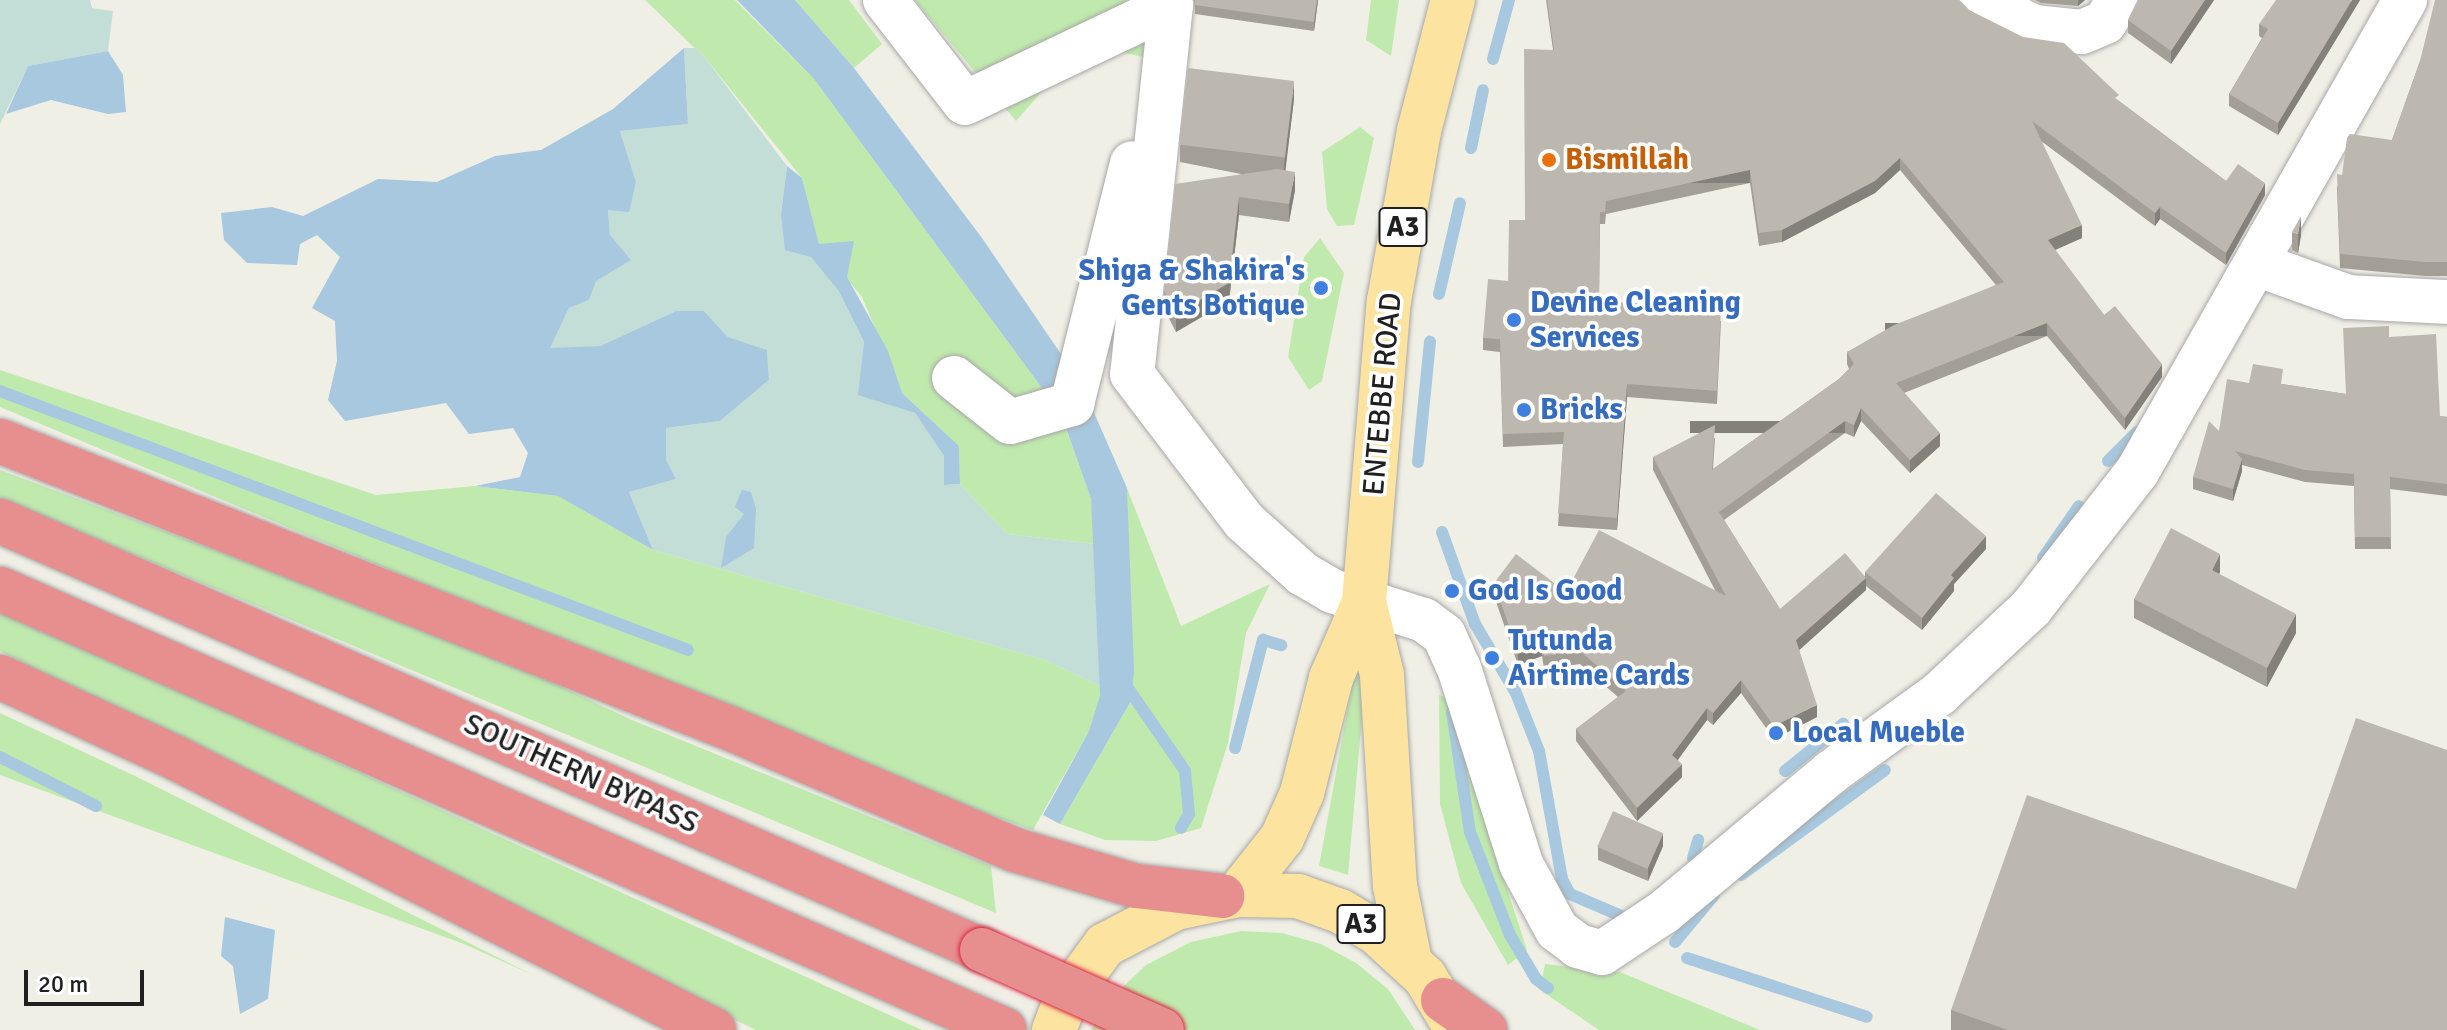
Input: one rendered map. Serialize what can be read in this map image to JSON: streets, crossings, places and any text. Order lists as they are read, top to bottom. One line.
{"streets":{"highway":["SOUTHERN BYPASS"],"main road":["A3","ENTEBBE ROAD"]},"crossings":[["A3","ENTEBBE ROAD"]],"places":["Bismillah","Shiga & Shakira's Gents Botique","Devine Cleaning Services","Bricks","God Is Good","Tutunda Airtime Cards","Local Mueble"],"scale_bar":"20 m"}
